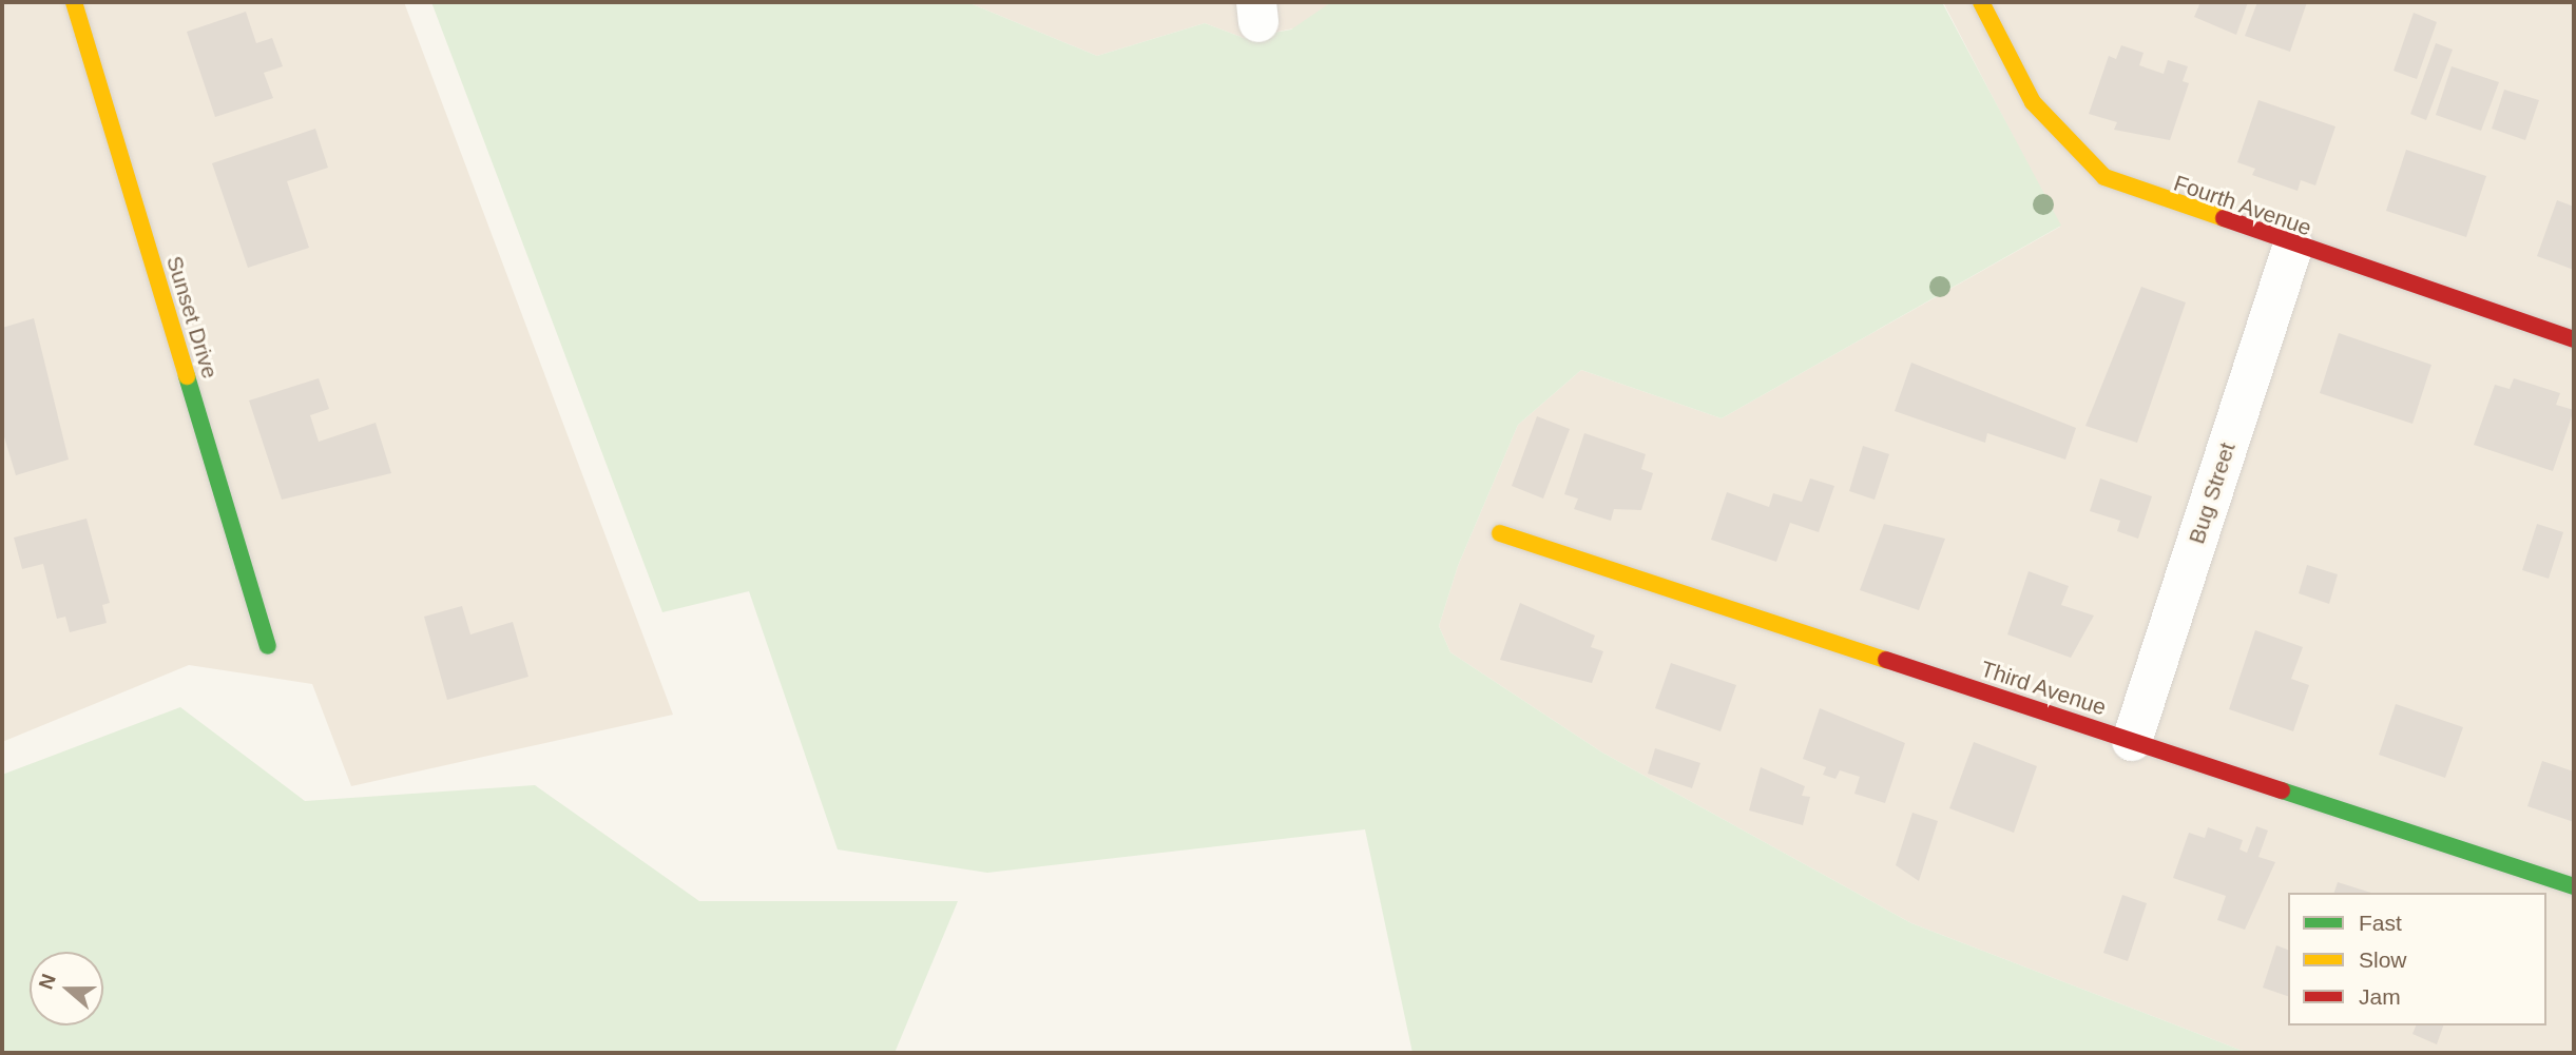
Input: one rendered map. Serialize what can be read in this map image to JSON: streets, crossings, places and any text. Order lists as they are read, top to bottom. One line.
{"streets":{"street":["Fourth Avenue","Sunset Drive","Bug Street","Third Avenue"]},"crossings":[["Fourth Avenue","Bug Street"],["Bug Street","Third Avenue"]],"legend":["Fast","Slow","Jam"],"north":"left"}
